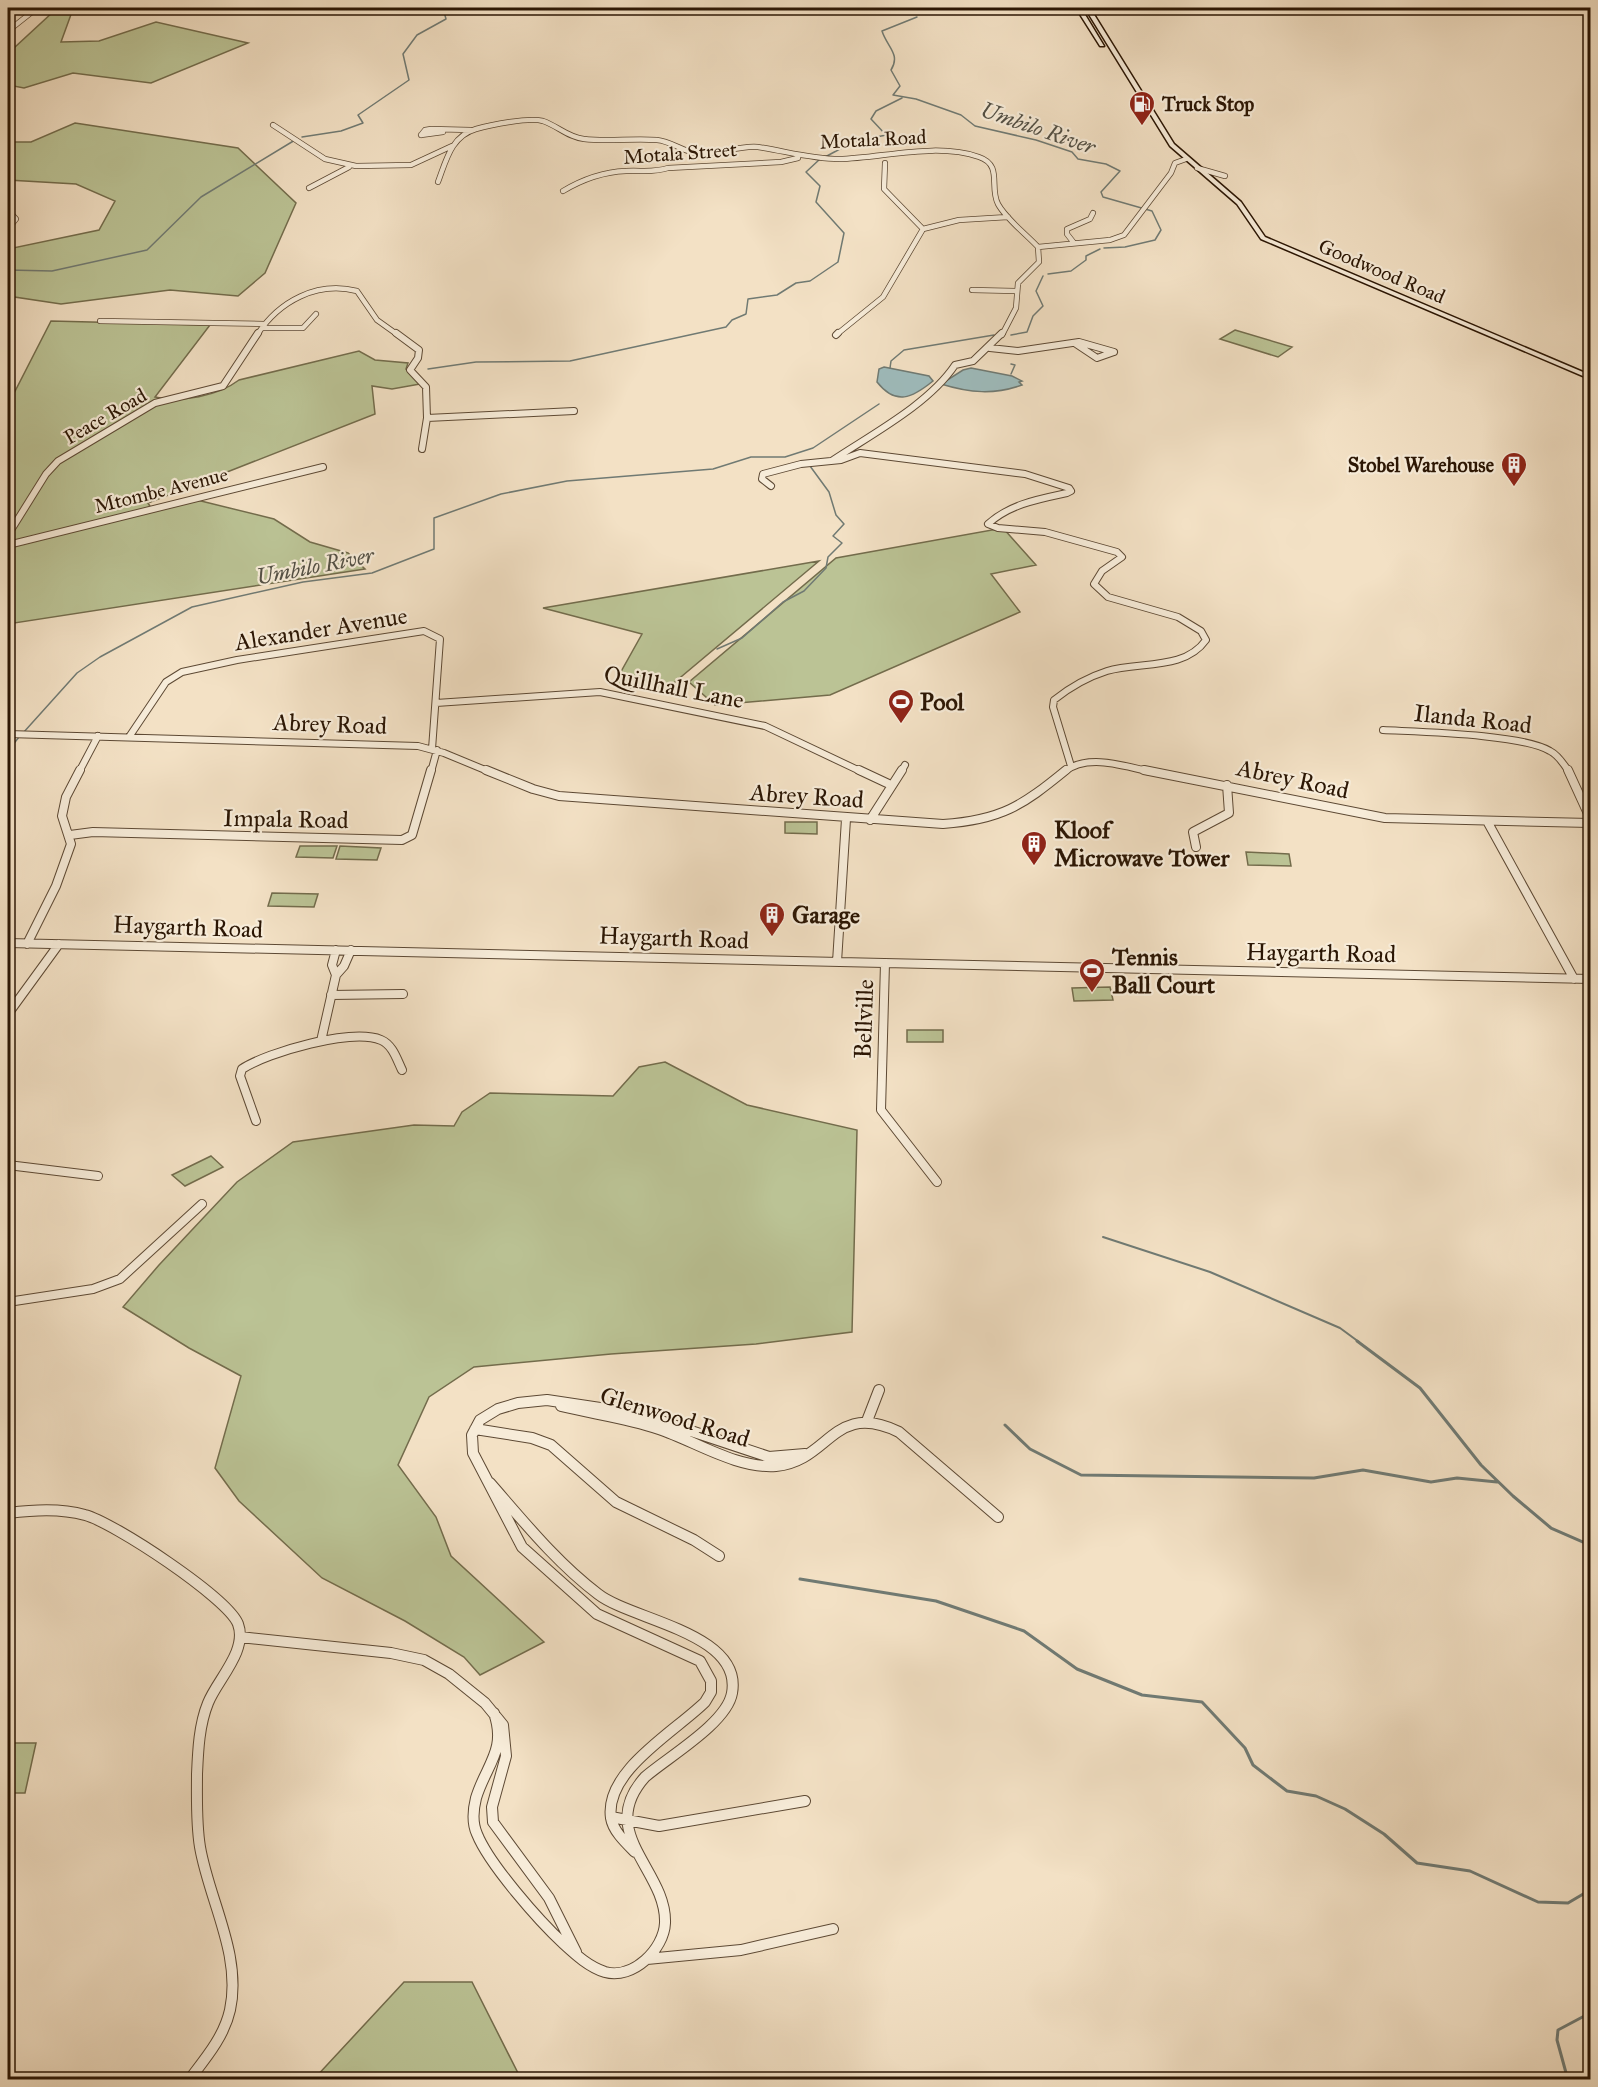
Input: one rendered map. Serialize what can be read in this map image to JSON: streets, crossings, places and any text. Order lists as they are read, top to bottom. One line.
{"streets":{"street":["Motala Road","Motala Street","Goodwood Road","Peace Road","Mtombe Avenue","Alexander Avenue","Quillhall Lane","Ilanda Road","Abrey Road","Impala Road","Haygarth Road","Bellville","Glenwood Road"]},"crossings":[["Motala Road","Motala Street"],["Alexander Avenue","Quillhall Lane"],["Alexander Avenue","Abrey Road"],["Alexander Avenue","Impala Road"],["Abrey Road","Impala Road"],["Haygarth Road","Bellville"]],"water":["Umbilo River"],"places":{"fuel station":["Truck Stop"],"building":["Stobel Warehouse","Kloof Microwave Tower","Garage"],"sports":["Pool","Tennis Ball Court"]}}
